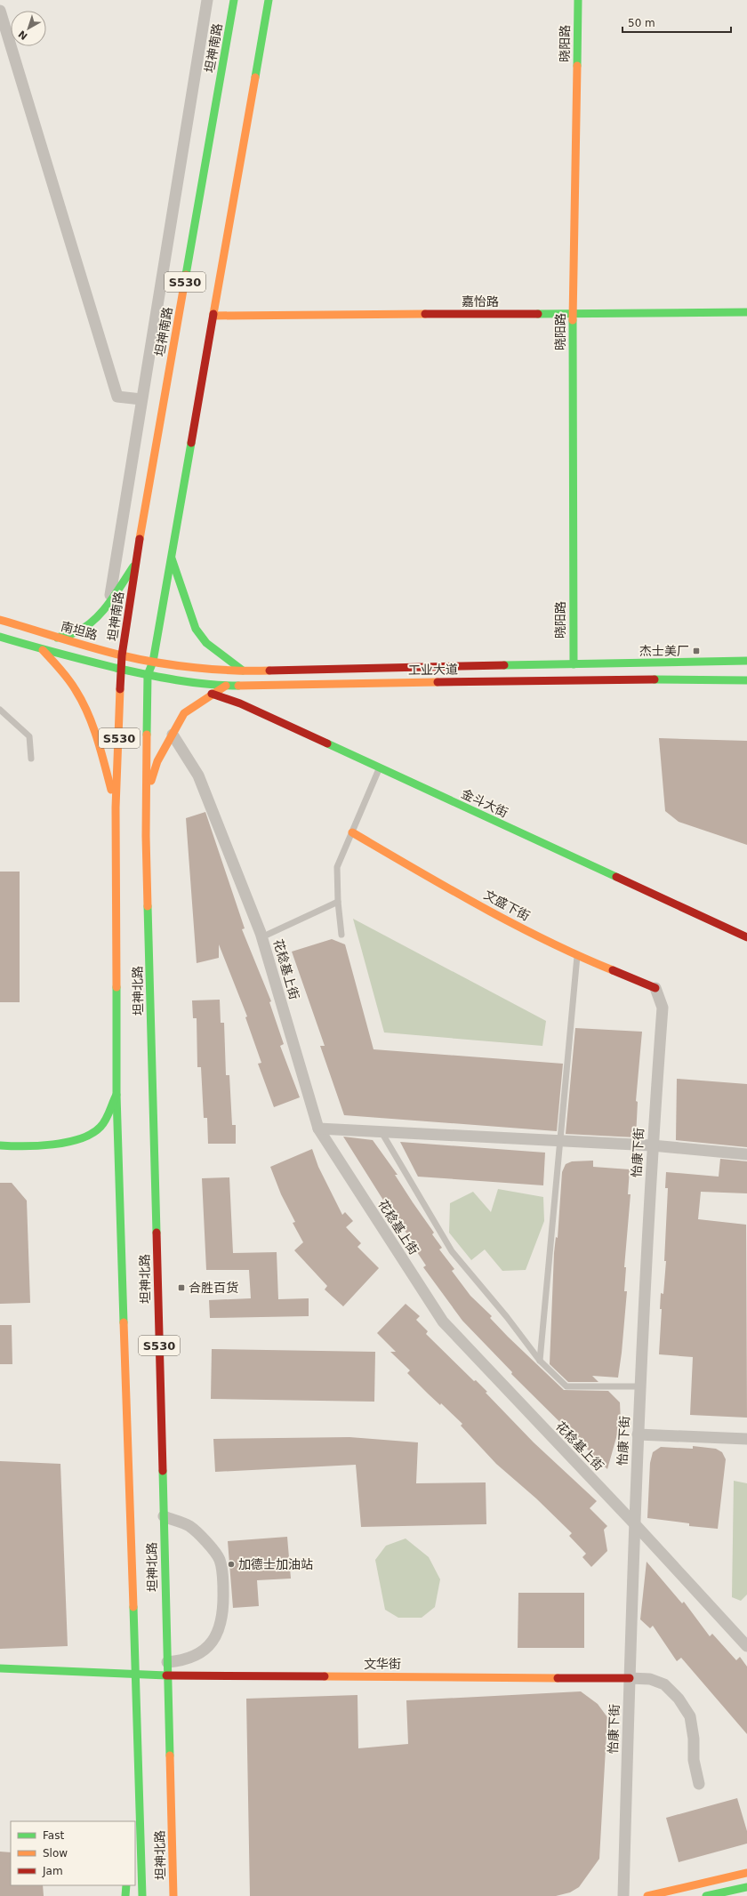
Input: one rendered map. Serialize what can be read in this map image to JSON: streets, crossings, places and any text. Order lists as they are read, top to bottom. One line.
{"streets":{"main road":["晓阳路","坦神南路","S530","嘉怡路","南坦路","工业大道","金斗大街","文盛下街","坦神北路","文华街"],"street":["花稔基上街","怡康下街"]},"crossings":[["晓阳路","嘉怡路"],["晓阳路","工业大道"],["坦神南路","南坦路"],["坦神南路","工业大道"],["坦神南路","坦神北路"],["S530","嘉怡路"],["S530","南坦路"],["S530","工业大道"],["S530","坦神北路"],["南坦路","工业大道"],["南坦路","坦神北路"],["工业大道","坦神北路"],["文盛下街","怡康下街"],["花稔基上街","怡康下街"],["坦神北路","文华街"],["怡康下街","文华街"]],"places":{"transit":["杰士美厂","合胜百货"],"other":["加德士加油站"]},"legend":["Fast","Slow","Jam"],"scale_bar":"50 m","north":"bottom left"}
